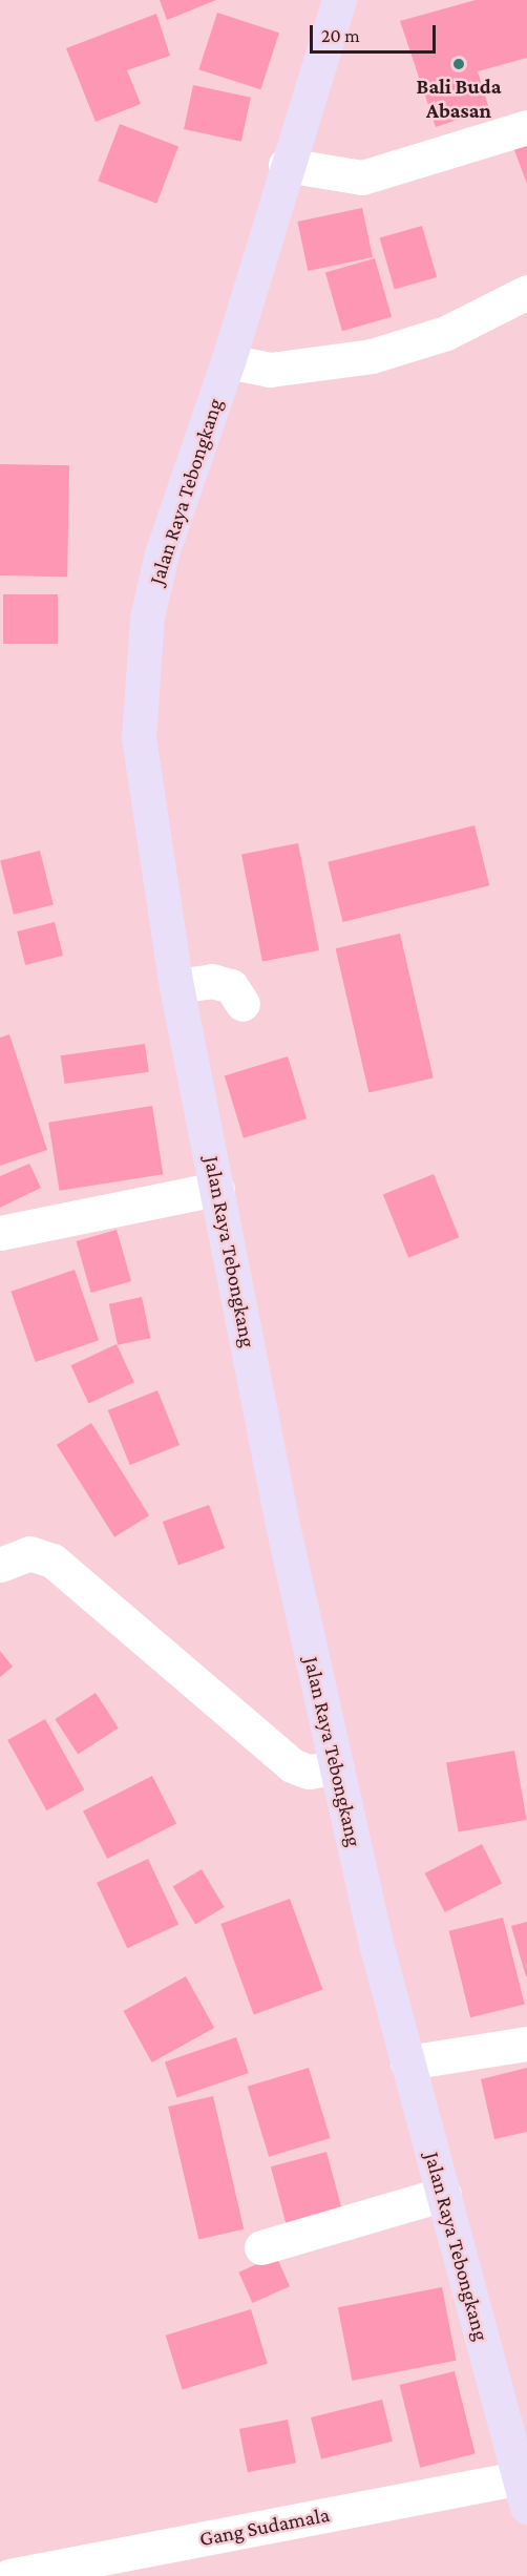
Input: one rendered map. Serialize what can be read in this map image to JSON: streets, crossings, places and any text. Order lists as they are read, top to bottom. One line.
{"streets":{"main road":["Jalan Raya Tebongkang"],"street":["Gang Sudamala"]},"crossings":[["Jalan Raya Tebongkang","Gang Sudamala"]],"places":["Bali Buda Abasan"],"scale_bar":"20 m"}
